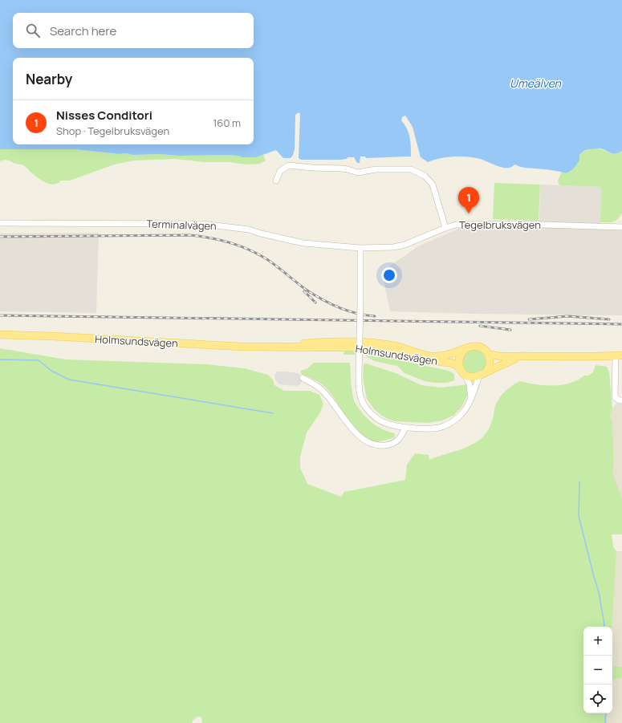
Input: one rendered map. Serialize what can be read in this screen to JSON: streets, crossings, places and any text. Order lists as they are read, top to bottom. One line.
{"streets":{"main road":["Holmsundsvägen"],"street":["Terminalvägen","Tegelbruksvägen"]},"crossings":[["Terminalvägen","Tegelbruksvägen"]],"water":["Umeälven"],"page":{"search":"Search here","heading":"Nearby","list":[{"mark":"1","name":"Nisses Conditori","note":"Shop · Tegelbruksvägen","value":"160 m"}],"pins":"1","map_buttons":["+","−"]}}
